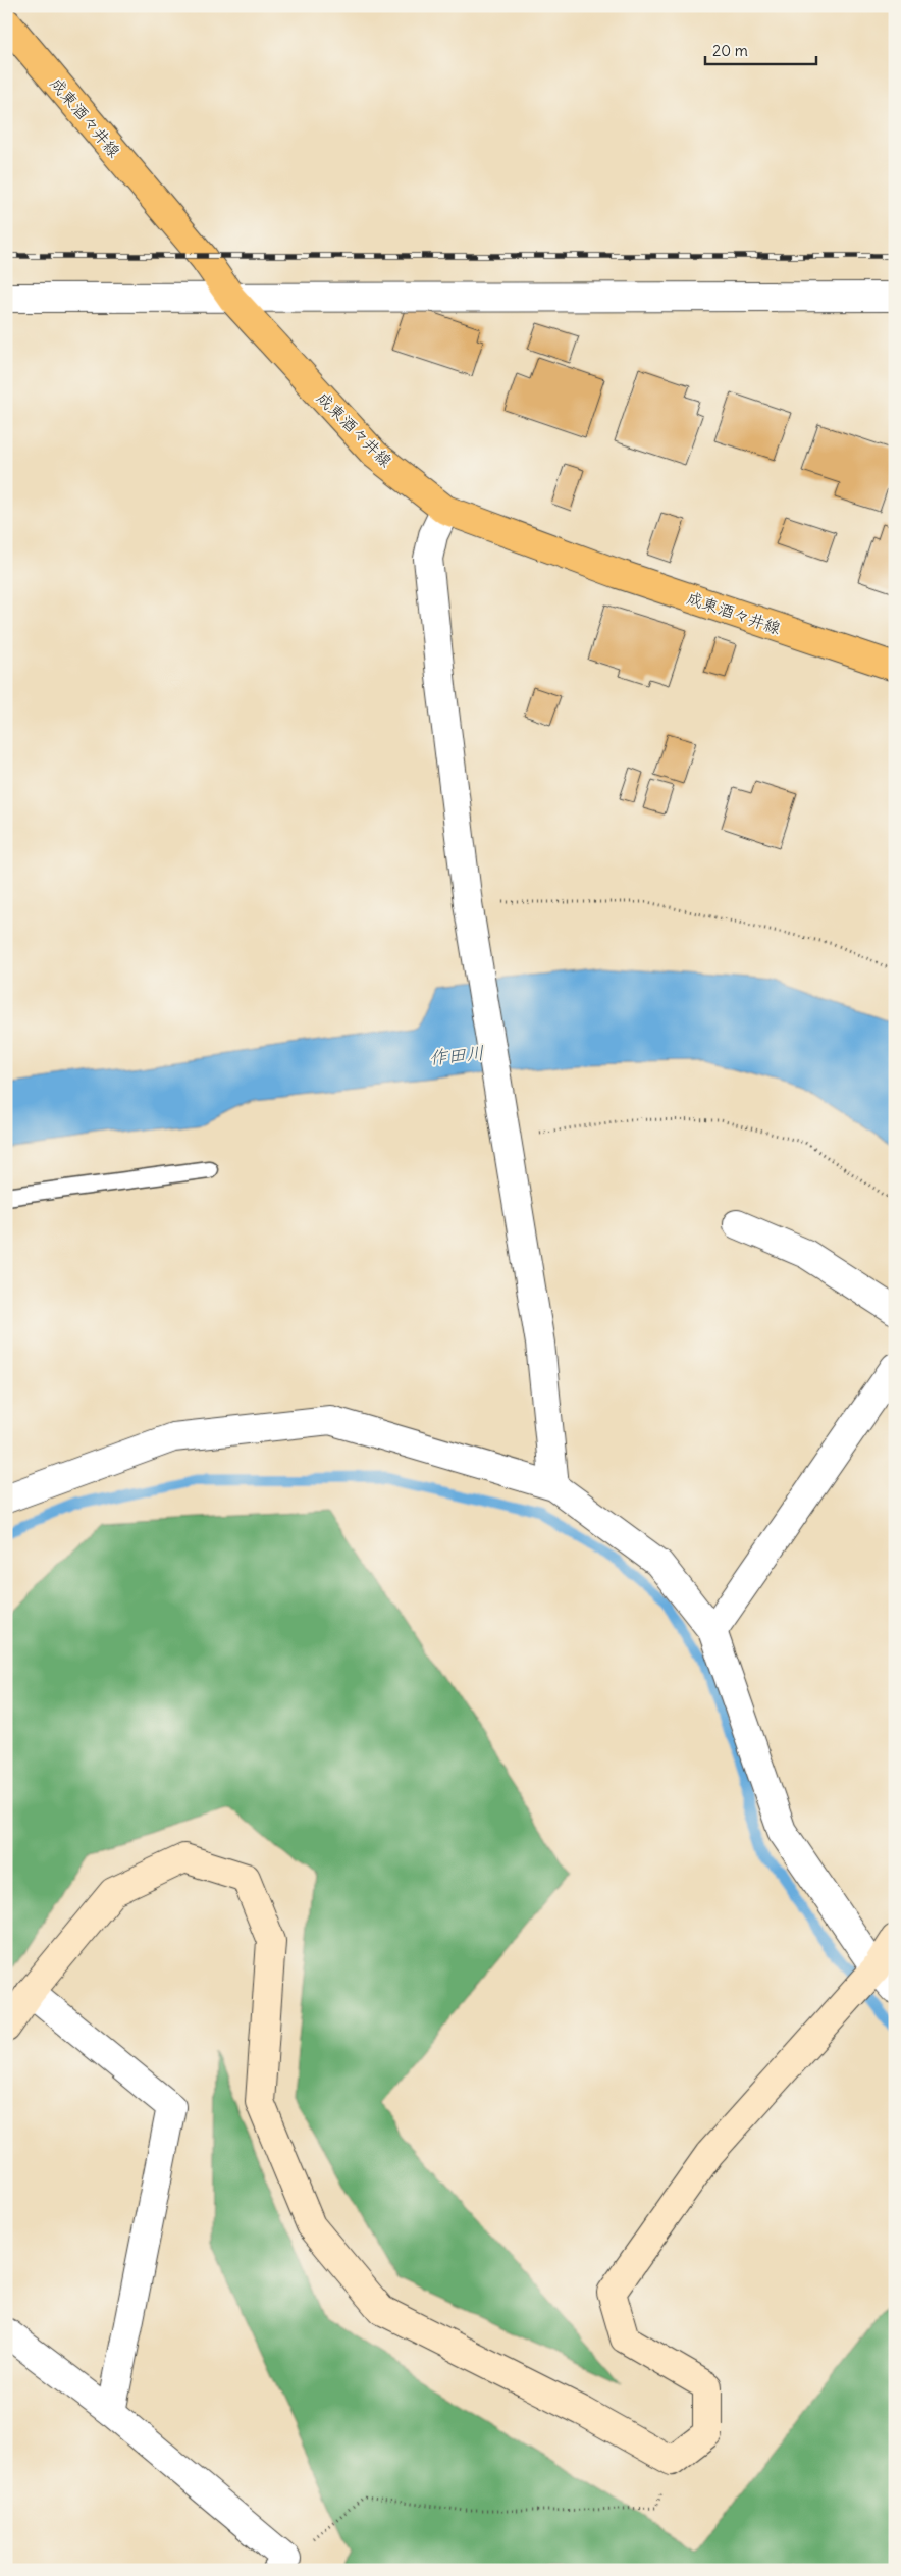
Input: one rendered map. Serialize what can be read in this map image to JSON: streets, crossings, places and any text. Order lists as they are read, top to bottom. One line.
{"streets":{"main road":["成東酒々井線"]},"water":["作田川"],"scale_bar":"20 m"}
